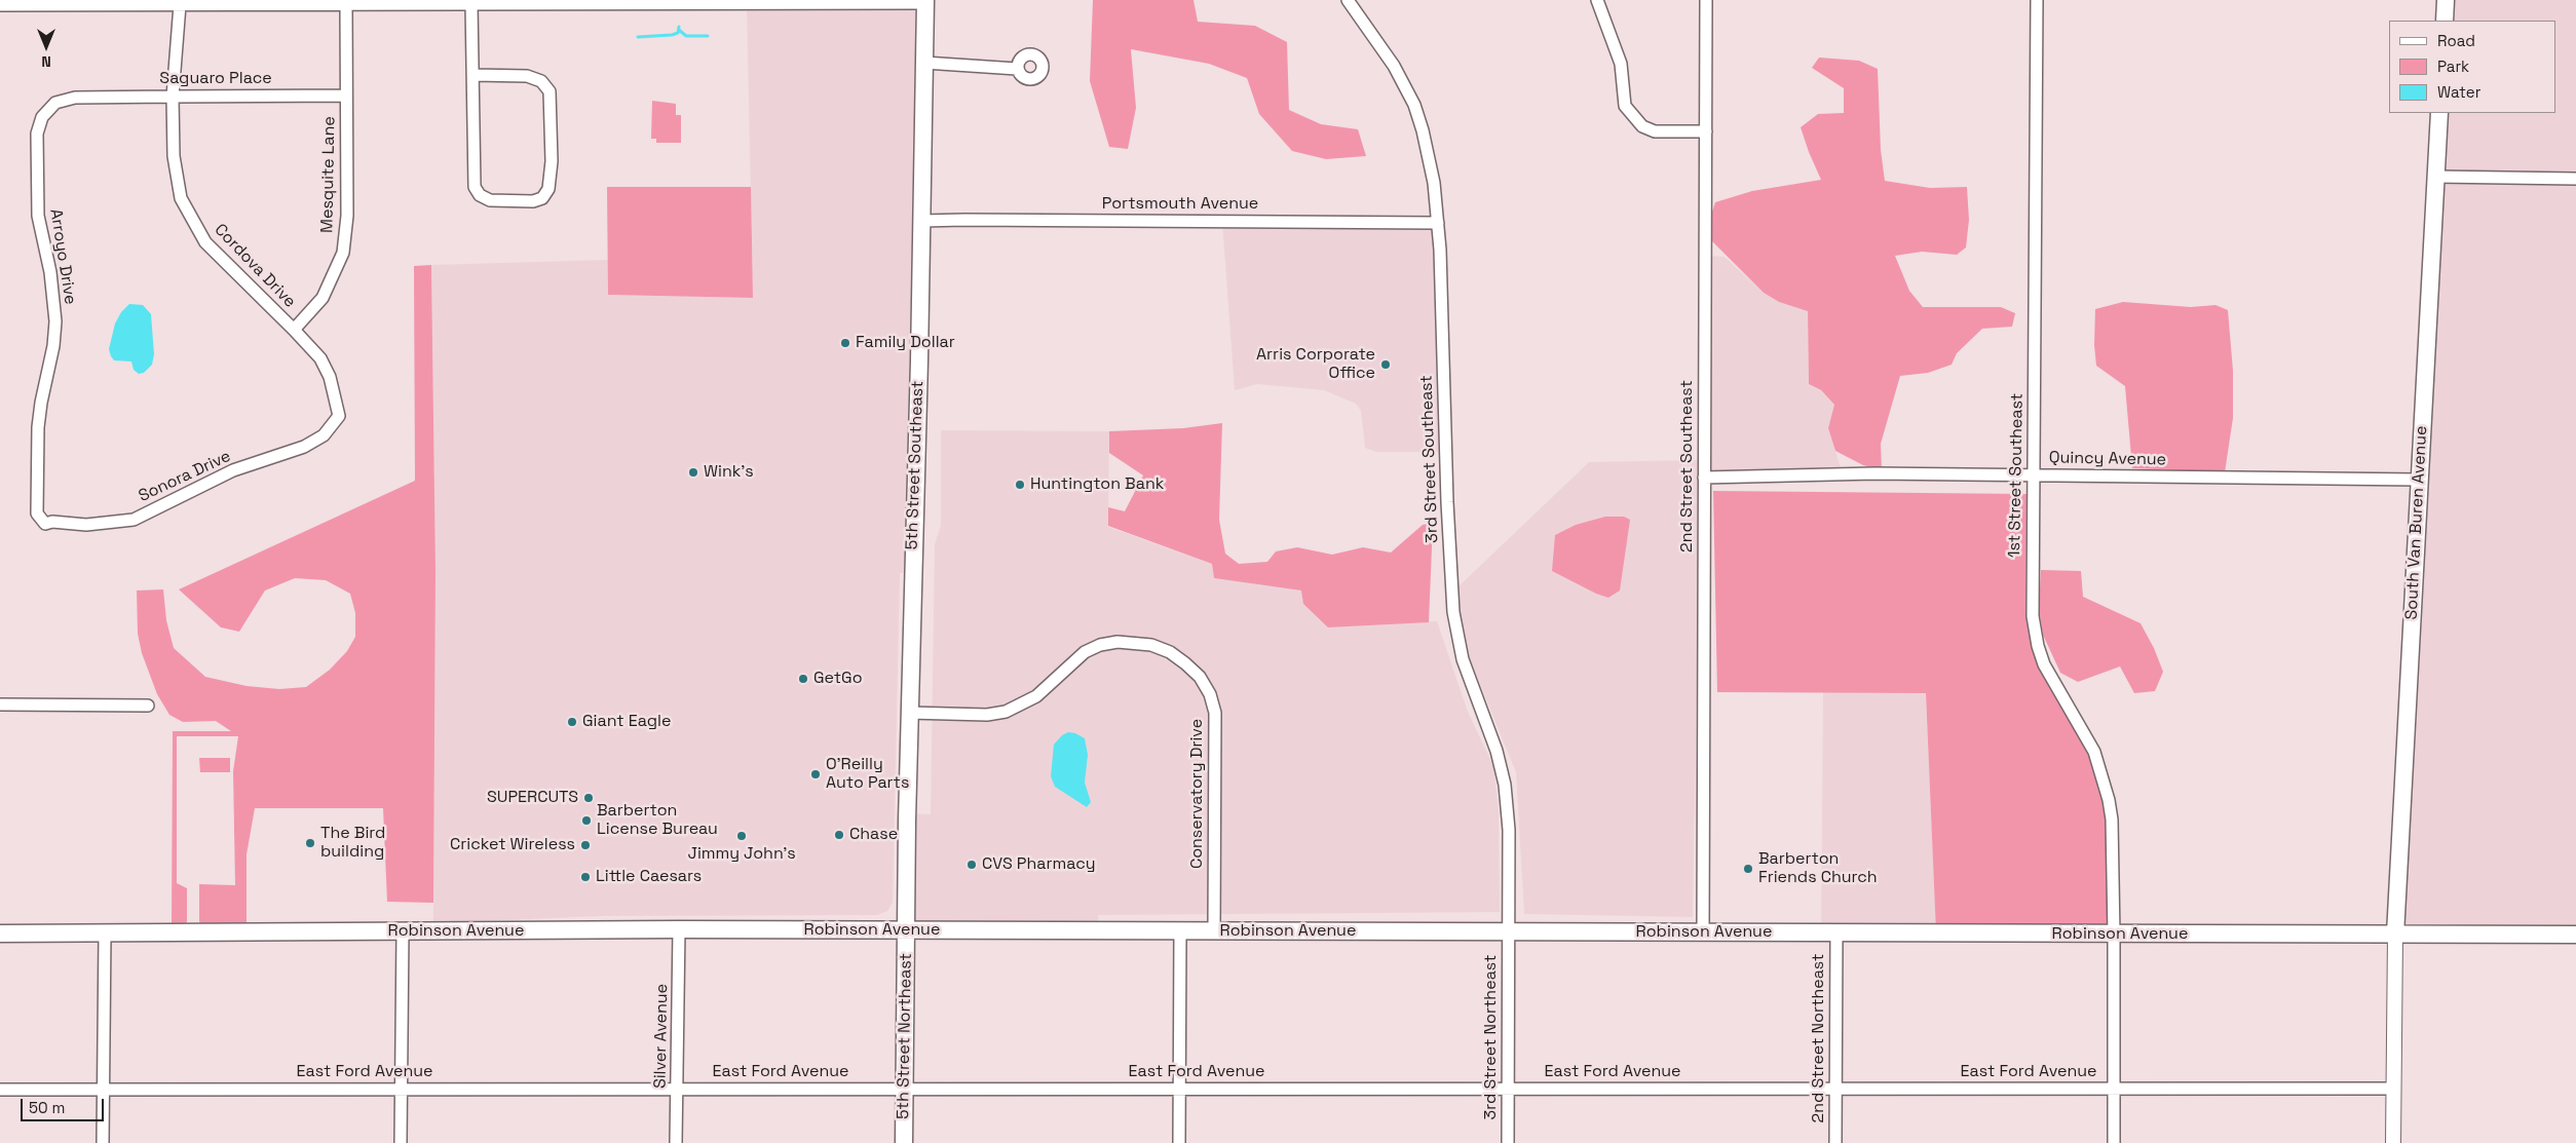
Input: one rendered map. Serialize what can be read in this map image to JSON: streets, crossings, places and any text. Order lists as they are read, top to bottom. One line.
{"streets":{"main road":["5th Street Southeast","South Van Buren Avenue","Robinson Avenue","5th Street Northeast"],"street":["Saguaro Place","Mesquite Lane","Portsmouth Avenue","Arroyo Drive","Cordova Drive","3rd Street Southeast","Quincy Avenue","2nd Street Southeast","1st Street Southeast","Sonora Drive","Conservatory Drive","Silver Avenue","3rd Street Northeast","2nd Street Northeast","East Ford Avenue"]},"crossings":[["Saguaro Place","Mesquite Lane"],["Saguaro Place","Arroyo Drive"],["Saguaro Place","Cordova Drive"],["Mesquite Lane","Cordova Drive"],["Portsmouth Avenue","3rd Street Southeast"],["Portsmouth Avenue","5th Street Southeast"],["Arroyo Drive","Sonora Drive"],["Cordova Drive","Sonora Drive"],["3rd Street Southeast","Robinson Avenue"],["3rd Street Southeast","3rd Street Northeast"],["Quincy Avenue","2nd Street Southeast"],["Quincy Avenue","1st Street Southeast"],["Quincy Avenue","South Van Buren Avenue"],["5th Street Southeast","Conservatory Drive"],["5th Street Southeast","Robinson Avenue"],["5th Street Southeast","5th Street Northeast"],["2nd Street Southeast","Robinson Avenue"],["1st Street Southeast","Robinson Avenue"],["1st Street Southeast","East Ford Avenue"],["South Van Buren Avenue","Robinson Avenue"],["Conservatory Drive","Robinson Avenue"],["Robinson Avenue","Silver Avenue"],["Robinson Avenue","5th Street Northeast"],["Robinson Avenue","3rd Street Northeast"],["Robinson Avenue","2nd Street Northeast"],["Silver Avenue","East Ford Avenue"],["5th Street Northeast","East Ford Avenue"],["3rd Street Northeast","East Ford Avenue"],["2nd Street Northeast","East Ford Avenue"]],"places":["Family Dollar","Arris Corporate Office","Wink's","Huntington Bank","GetGo","Giant Eagle","O'Reilly Auto Parts","SUPERCUTS","Barberton License Bureau","Chase","Jimmy John's","The Bird building","Cricket Wireless","CVS Pharmacy","Barberton Friends Church","Little Caesars"],"legend":["Road","Park","Water"],"scale_bar":"50 m","north":"bottom"}
